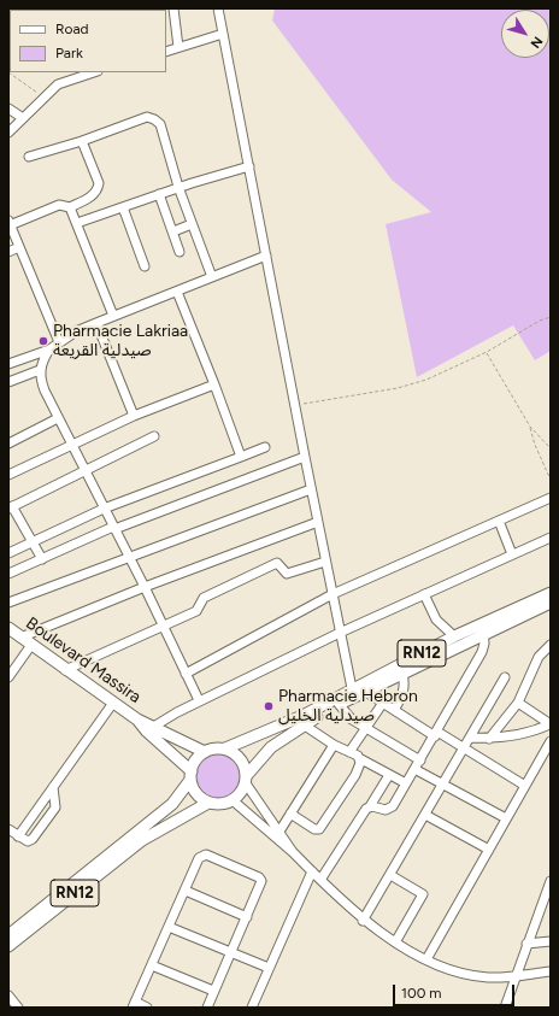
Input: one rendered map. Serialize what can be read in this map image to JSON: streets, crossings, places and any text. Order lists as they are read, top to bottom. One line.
{"streets":{"main road":["RN12","Boulevard Massira"]},"places":["Pharmacie Lakriaa صيدلية القريعة","Pharmacie Hebron صيدلية الخليل"],"legend":["Road","Park"],"scale_bar":"100 m","north":"bottom right"}
